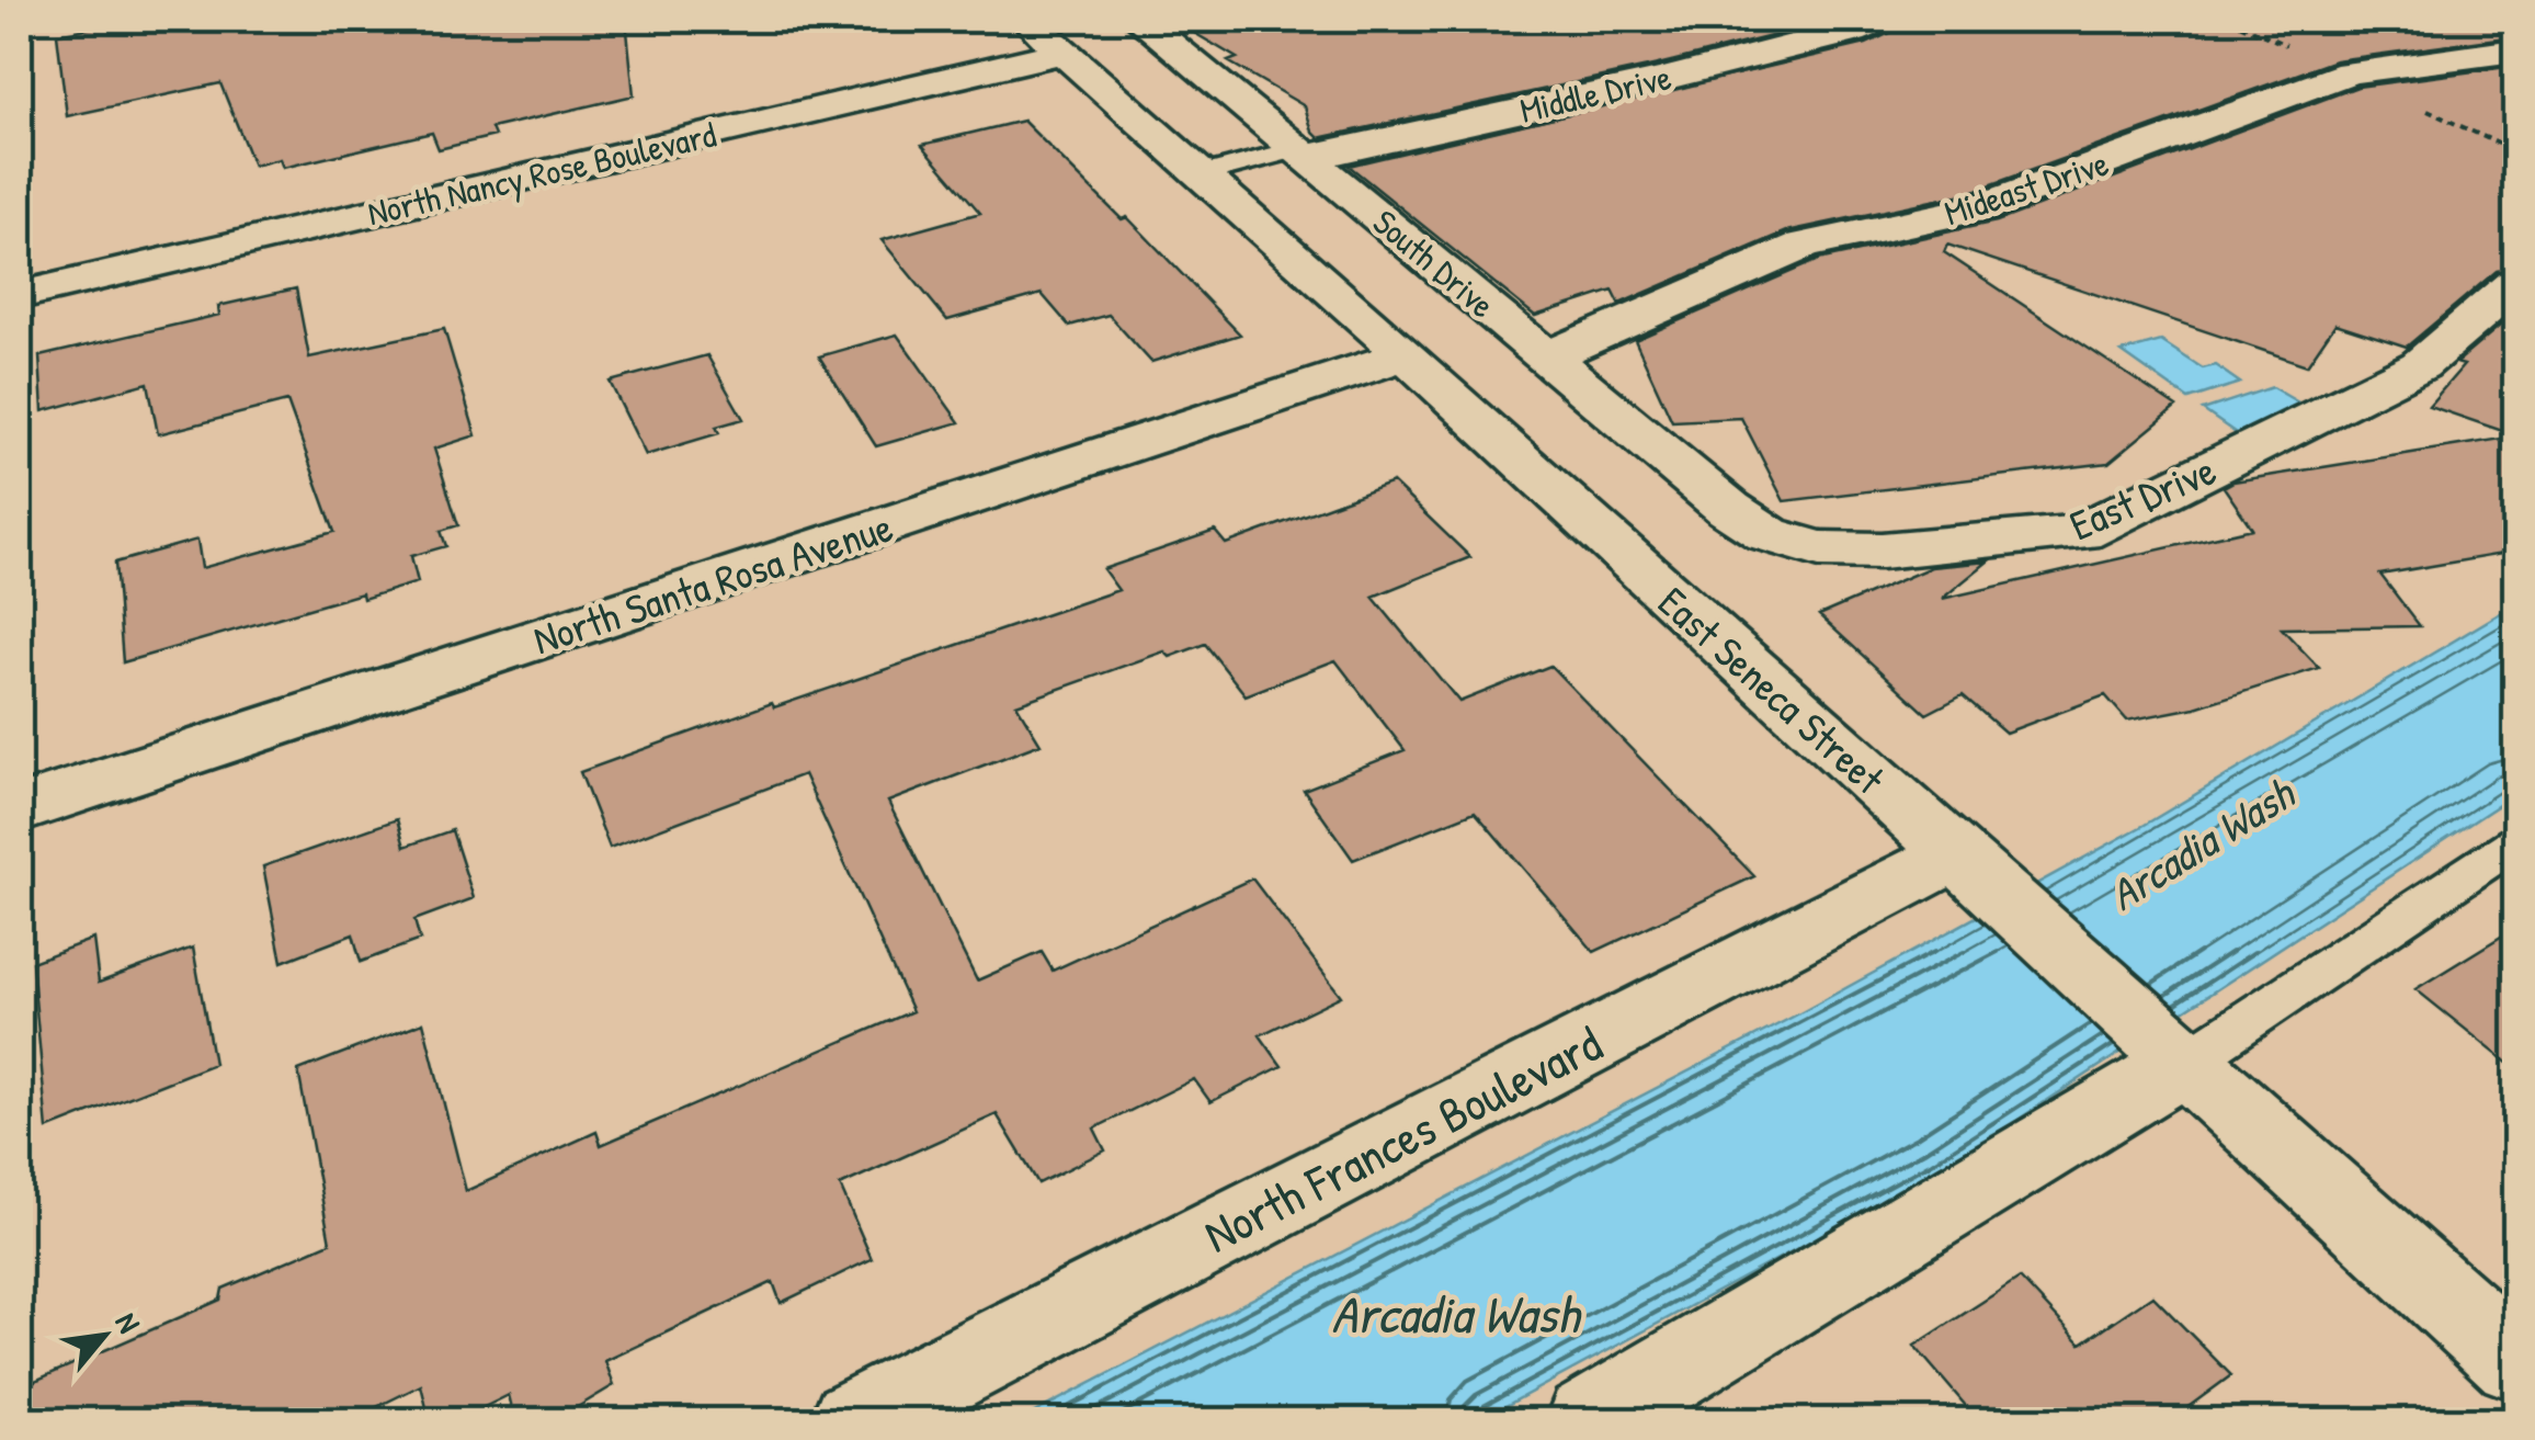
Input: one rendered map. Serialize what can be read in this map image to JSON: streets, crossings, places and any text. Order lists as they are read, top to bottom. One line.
{"streets":{"street":["Middle Drive","North Nancy Rose Boulevard","Mideast Drive","South Drive","East Drive","North Santa Rosa Avenue","East Seneca Street","North Frances Boulevard"]},"crossings":[["Middle Drive","South Drive"],["North Nancy Rose Boulevard","East Seneca Street"],["Mideast Drive","South Drive"],["South Drive","East Drive"],["North Santa Rosa Avenue","East Seneca Street"],["East Seneca Street","North Frances Boulevard"]],"water":["Arcadia Wash"],"north":"top right"}
